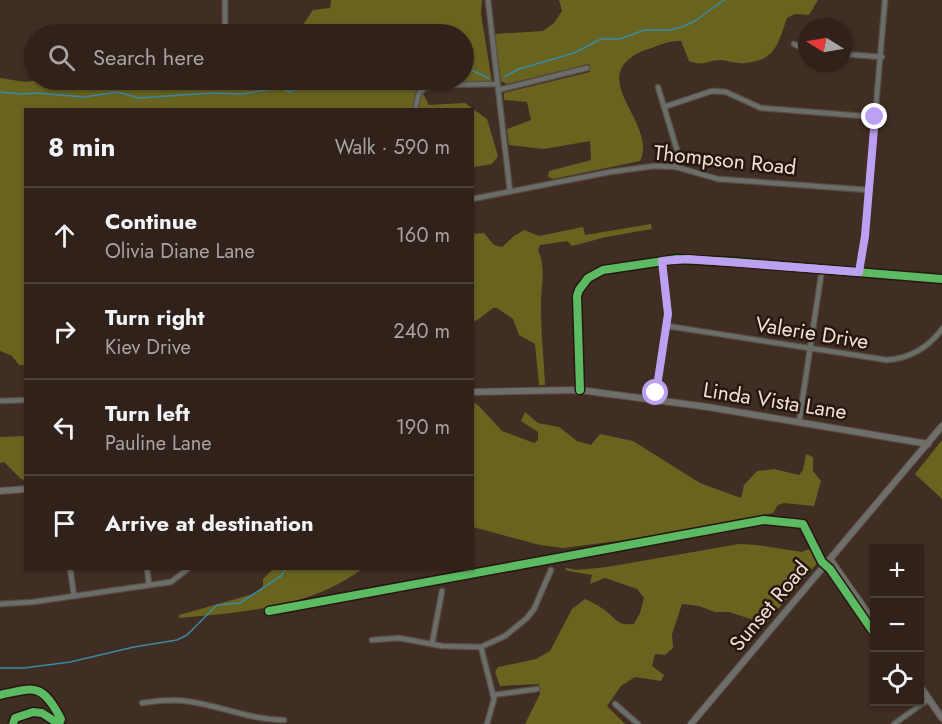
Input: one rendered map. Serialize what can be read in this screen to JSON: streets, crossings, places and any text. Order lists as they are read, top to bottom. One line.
{"streets":{"street":["Thompson Road","Valerie Drive","Linda Vista Lane","Sunset Road"]},"crossings":[["Linda Vista Lane","Sunset Road"]],"north":"left","page":{"search":"Search here","heading":["8 min","Walk · 590 m"],"list":[["Continue","Olivia Diane Lane","160 m"],["Turn right","Kiev Drive","240 m"],["Turn left","Pauline Lane","190 m"],"Arrive at destination"],"map_buttons":["+","−"]}}
